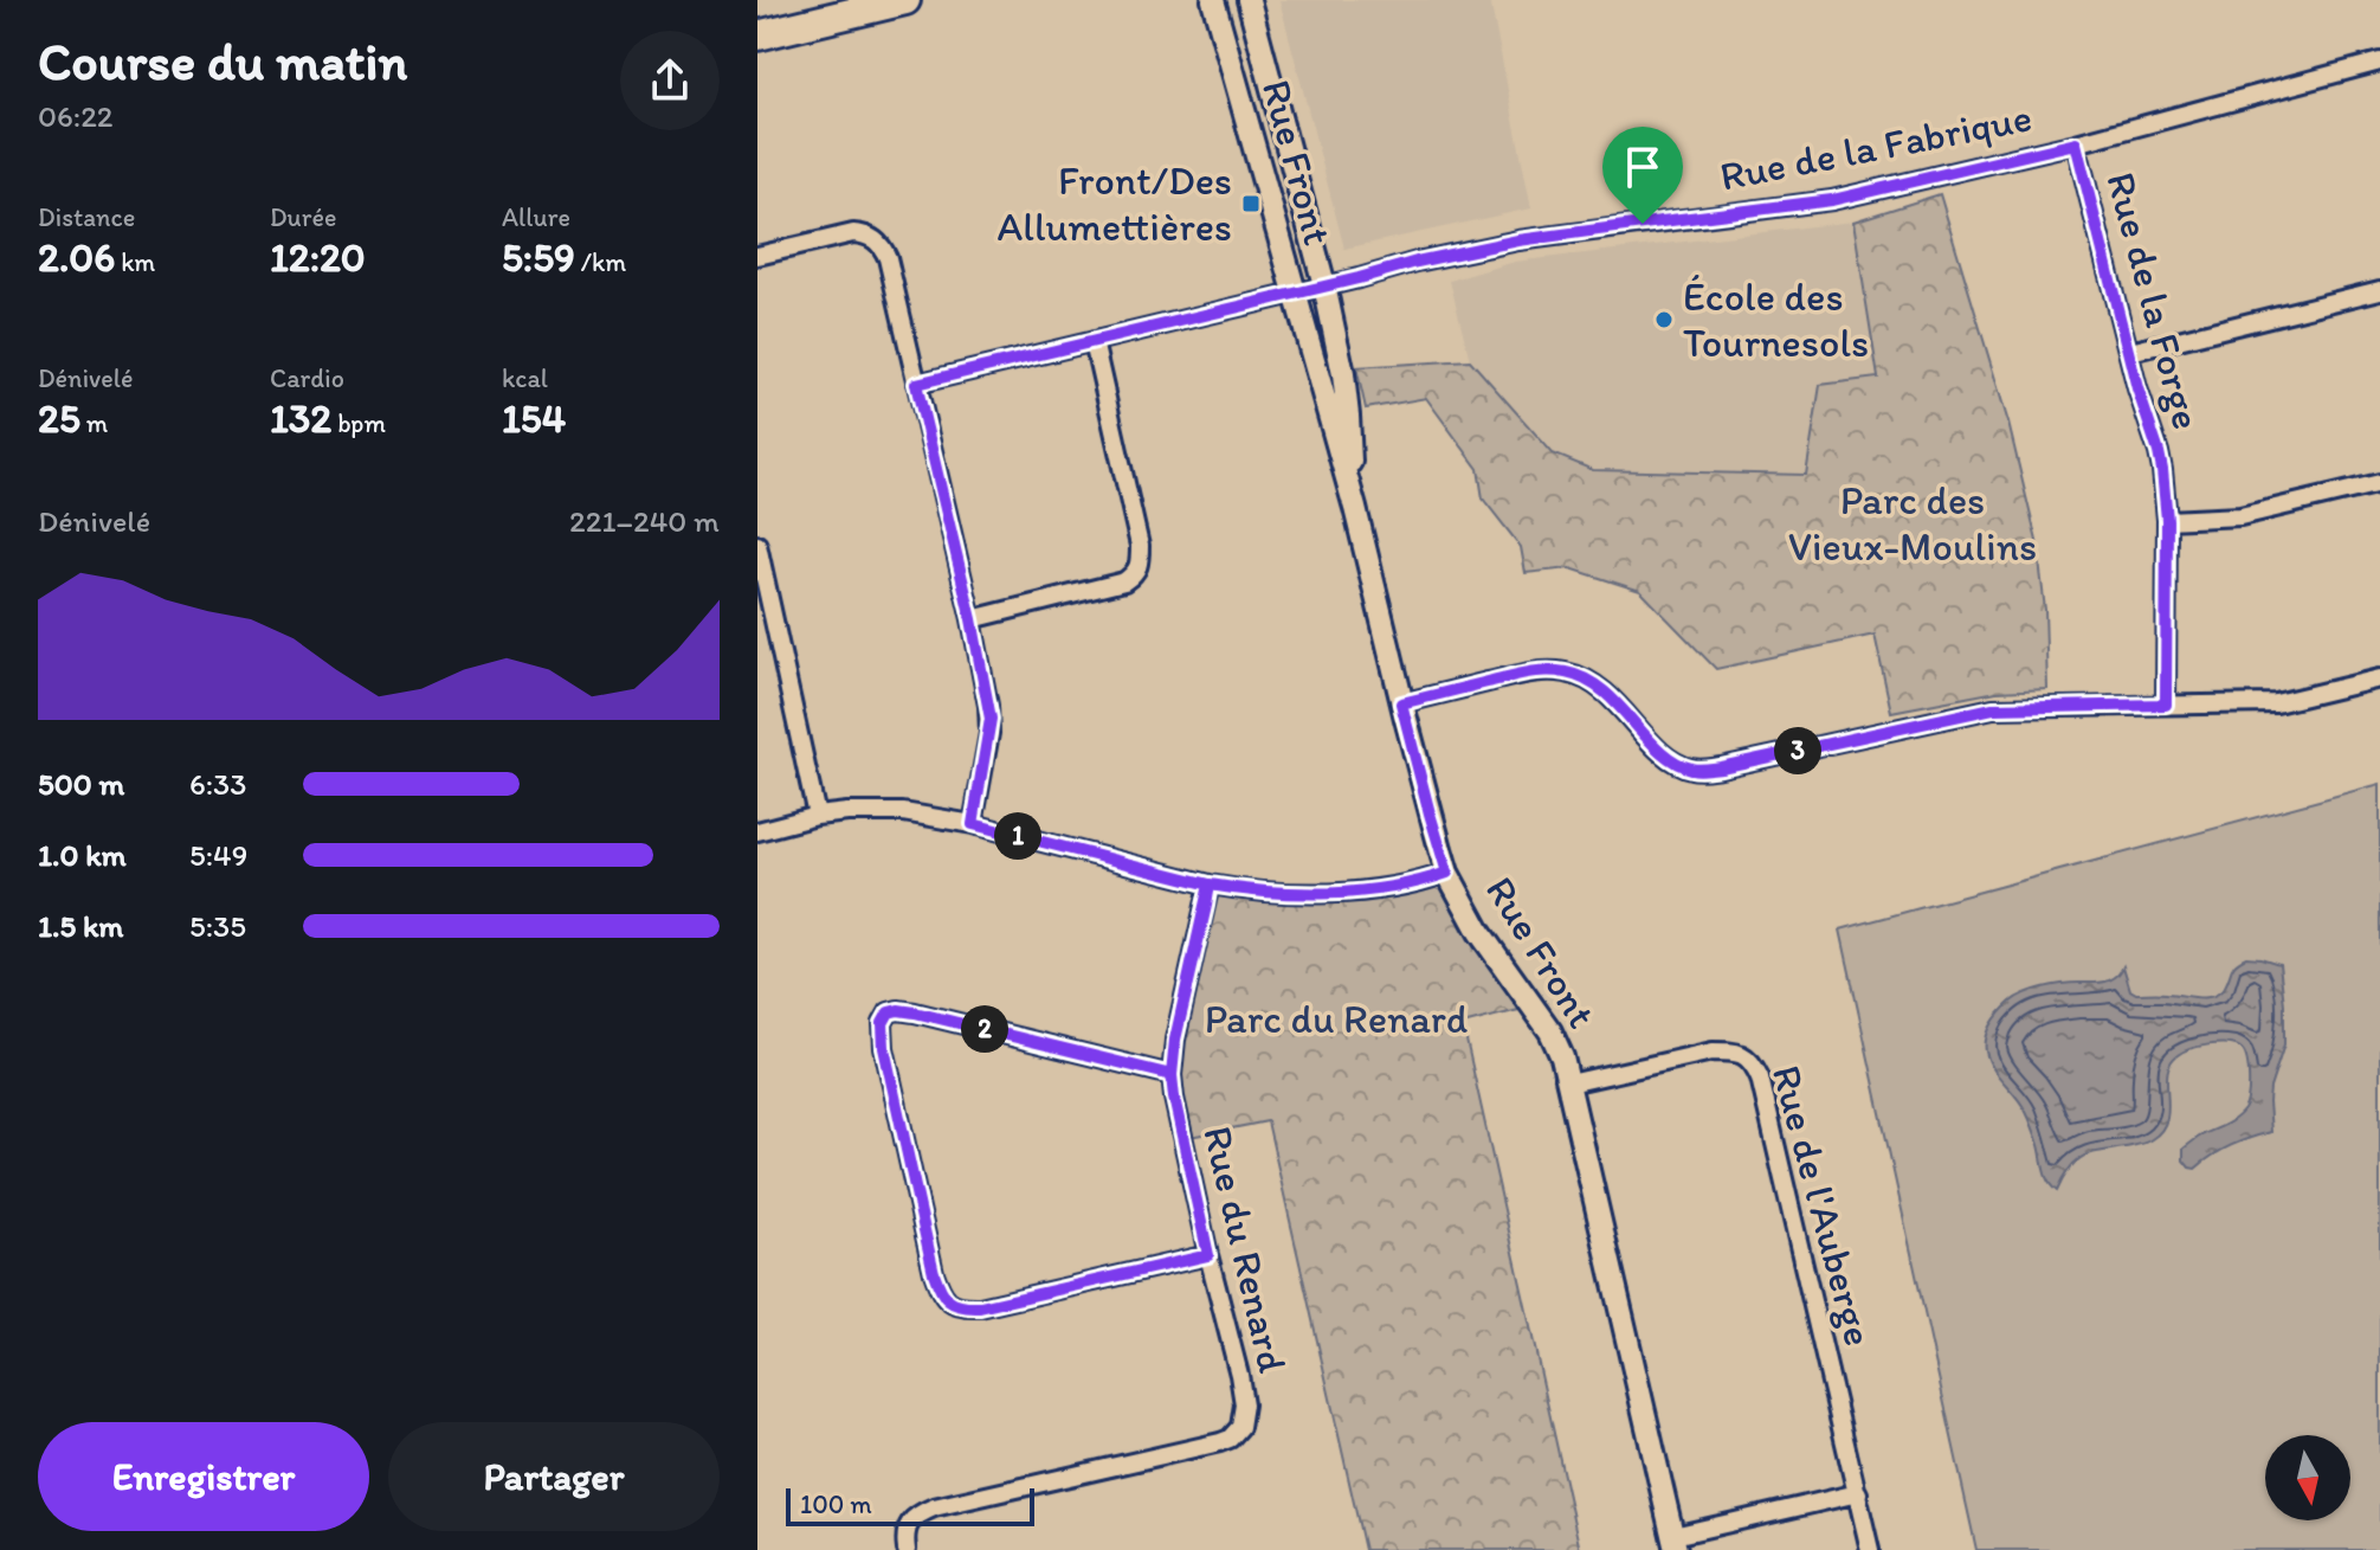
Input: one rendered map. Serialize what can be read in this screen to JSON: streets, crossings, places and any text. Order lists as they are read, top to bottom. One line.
{"streets":{"street":["Rue de la Fabrique","Rue Front","Rue de la Forge","Rue de l'Auberge","Rue du Renard"]},"crossings":[["Rue de la Fabrique","Rue Front"],["Rue de la Fabrique","Rue de la Forge"],["Rue Front","Rue de l'Auberge"]],"parks":["Parc des Vieux-Moulins","Parc du Renard"],"places":{"transit":["Front/Des Allumettières"],"other":["École des Tournesols"]},"scale_bar":"100 m","north":"bottom","page":{"heading":["Course du matin","06:22"],"stats":[["Distance","2.06 km"],["Durée","12:20"],["Allure","5:59 /km"],["Dénivelé","25 m"],["Cardio","132 bpm"],["kcal","154"]],"chart":["Dénivelé","221–240 m"],"pins":["3","1","2"],"list":[{"name":"500 m","note":"6:33"},{"name":"1.0 km","note":"5:49"},{"name":"1.5 km","note":"5:35"}],"buttons":["Enregistrer","Partager"],"scale":"100 m"}}
